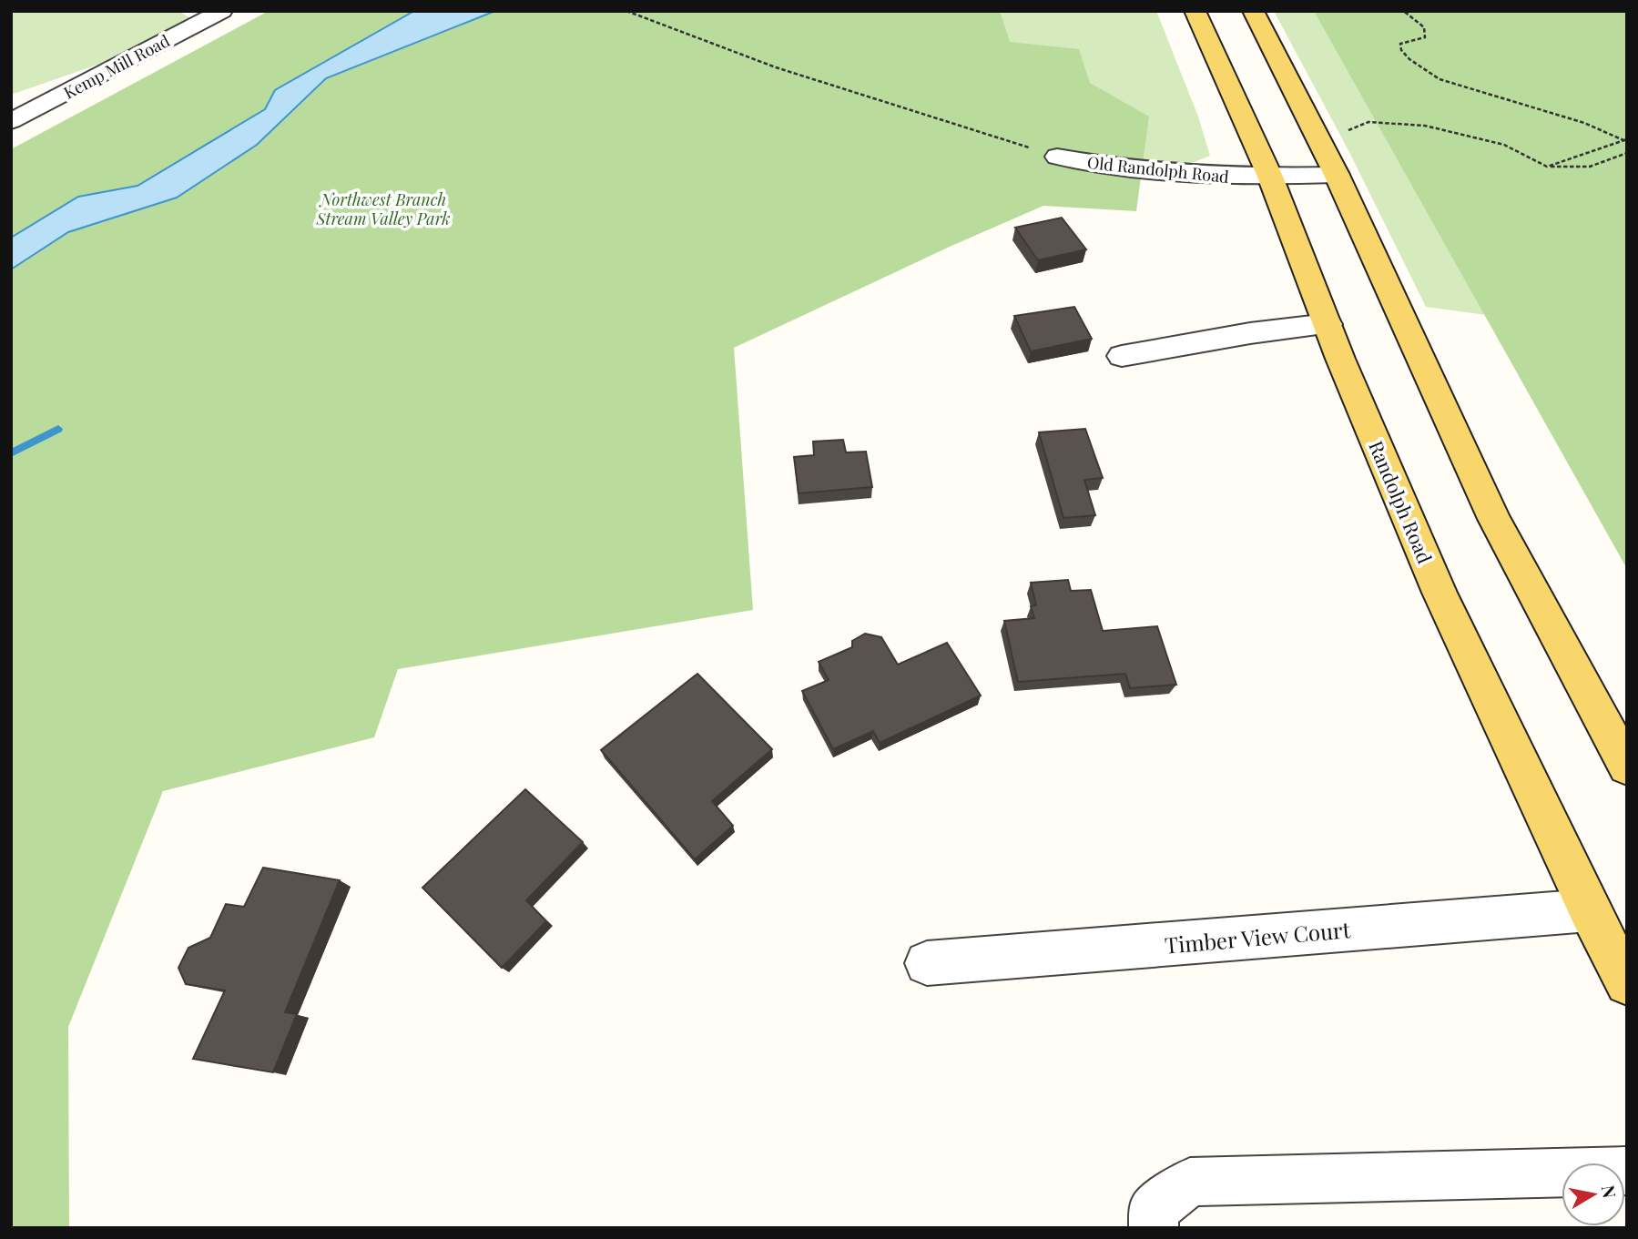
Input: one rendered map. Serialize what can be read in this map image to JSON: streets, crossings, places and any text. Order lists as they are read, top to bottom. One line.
{"streets":{"main road":["Randolph Road"],"street":["Kemp Mill Road","Old Randolph Road","Timber View Court"]},"crossings":[["Old Randolph Road","Randolph Road"],["Randolph Road","Timber View Court"]],"parks":["Northwest Branch Stream Valley Park"],"north":"right"}
